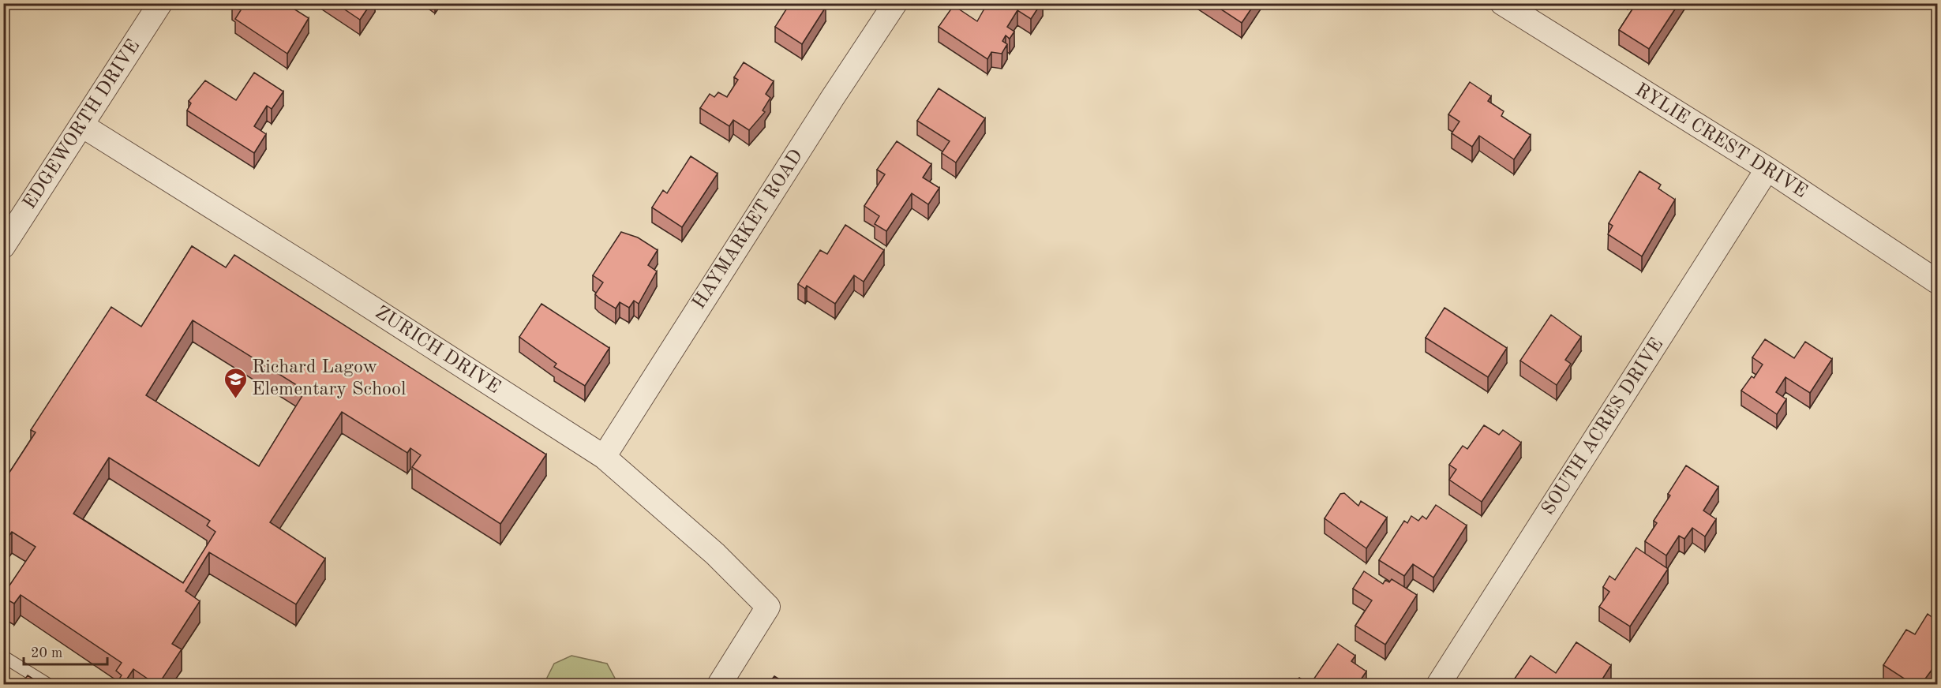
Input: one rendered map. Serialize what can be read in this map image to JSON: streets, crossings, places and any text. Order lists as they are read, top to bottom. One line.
{"streets":{"street":["EDGEWORTH DRIVE","RYLIE CREST DRIVE","HAYMARKET ROAD","ZURICH DRIVE","SOUTH ACRES DRIVE"]},"crossings":[["EDGEWORTH DRIVE","ZURICH DRIVE"],["RYLIE CREST DRIVE","SOUTH ACRES DRIVE"],["HAYMARKET ROAD","ZURICH DRIVE"]],"places":{"school or university":["Richard Lagow Elementary School"]},"scale_bar":"20 m"}
